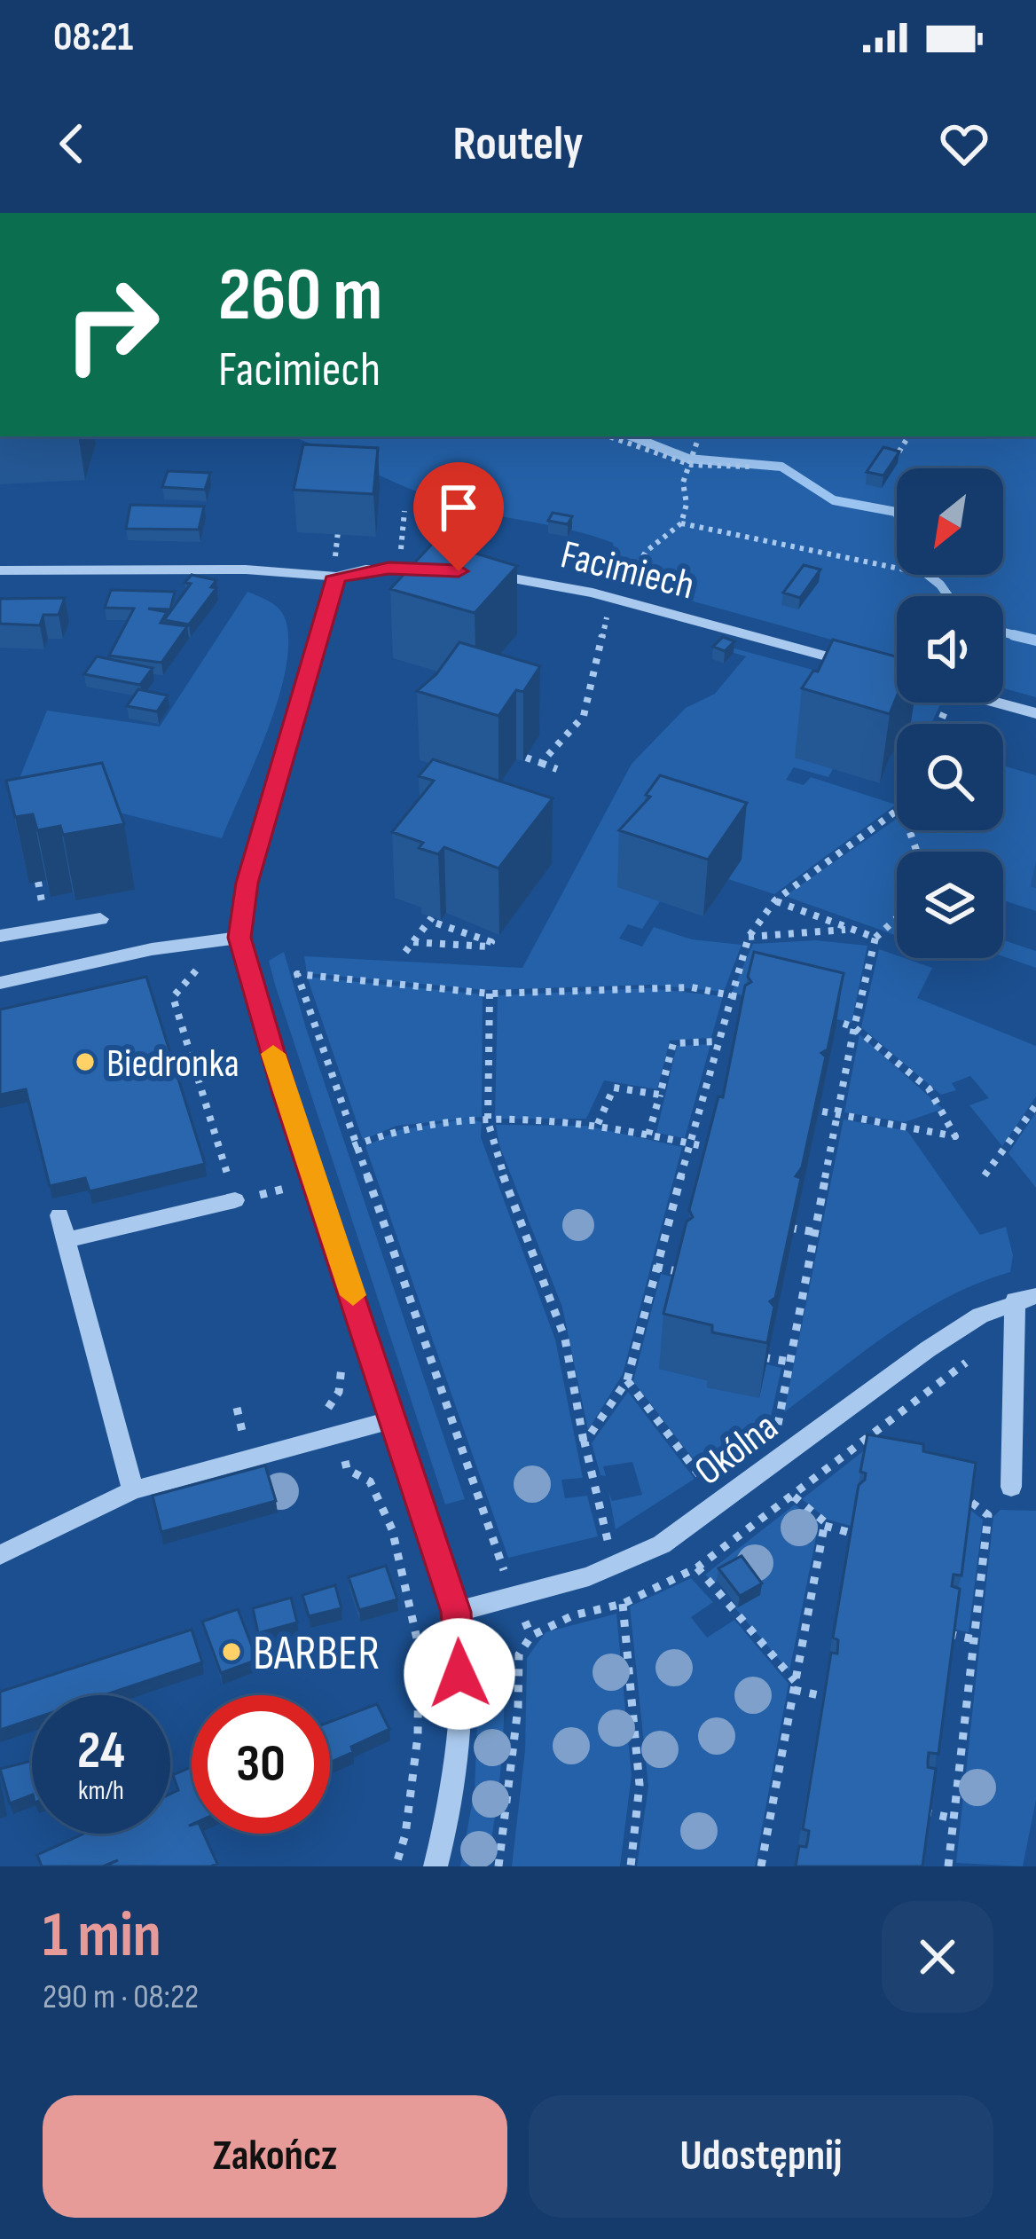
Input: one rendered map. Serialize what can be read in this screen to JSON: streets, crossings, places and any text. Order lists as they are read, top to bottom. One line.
{"streets":{"street":["Facimiech","Okólna"]},"places":["Biedronka","BARBER"],"north":"bottom left","page":{"status":"08:21","header":"Routely","turn":["260 m","Facimiech"],"speed":"24 km/h","limit":"30","heading":["1 min","290 m · 08:22"],"buttons":["Zakończ","Udostępnij"]}}
